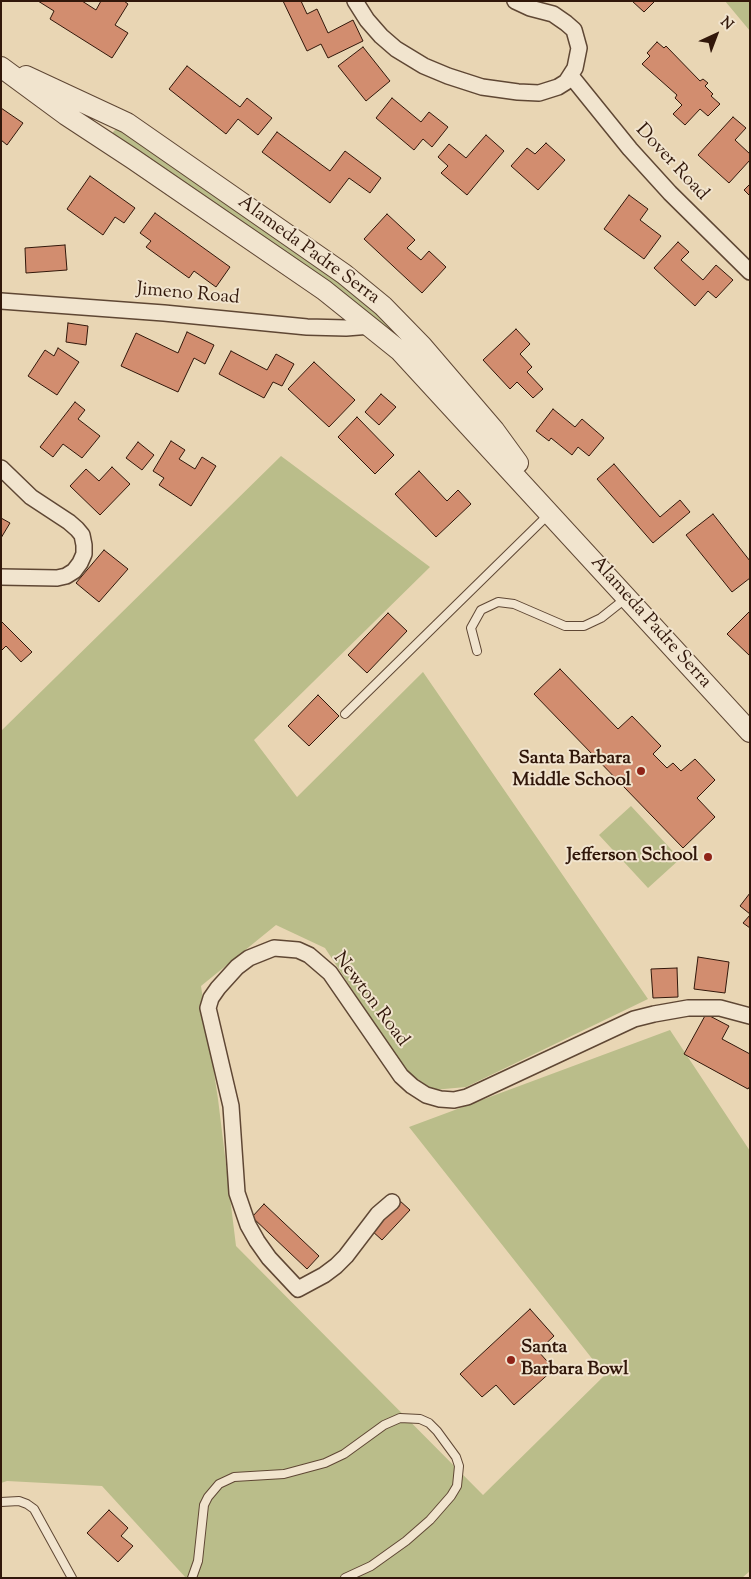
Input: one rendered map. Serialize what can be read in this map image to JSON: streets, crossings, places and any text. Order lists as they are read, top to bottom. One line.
{"streets":{"street":["Dover Road","Alameda Padre Serra","Jimeno Road","Newton Road"]},"crossings":[["Alameda Padre Serra","Jimeno Road"]],"places":["Santa Barbara Middle School","Jefferson School","Santa Barbara Bowl"],"north":"top right"}
